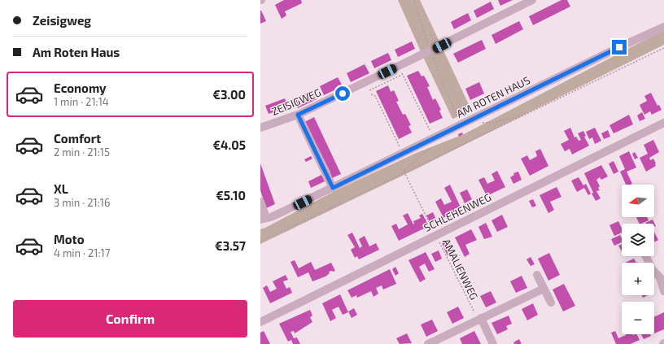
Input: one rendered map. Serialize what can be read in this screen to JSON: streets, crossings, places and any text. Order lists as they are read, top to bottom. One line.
{"streets":{"street":["AM ROTEN HAUS","ZEISIGWEG","SCHLEHENWEG"],"path":["AMALIENWEG"]},"crossings":[["SCHLEHENWEG","AMALIENWEG"]],"north":"left","page":{"banner":["Zeisigweg","Am Roten Haus"],"list":[{"name":"Economy","note":"1 min · 21:14","value":"€3.00"},{"name":"Comfort","note":"2 min · 21:15","value":"€4.05"},{"name":"XL","note":"3 min · 21:16","value":"€5.10"},{"name":"Moto","note":"4 min · 21:17","value":"€3.57"}],"map_buttons":["+","−"],"buttons":"Confirm"}}
